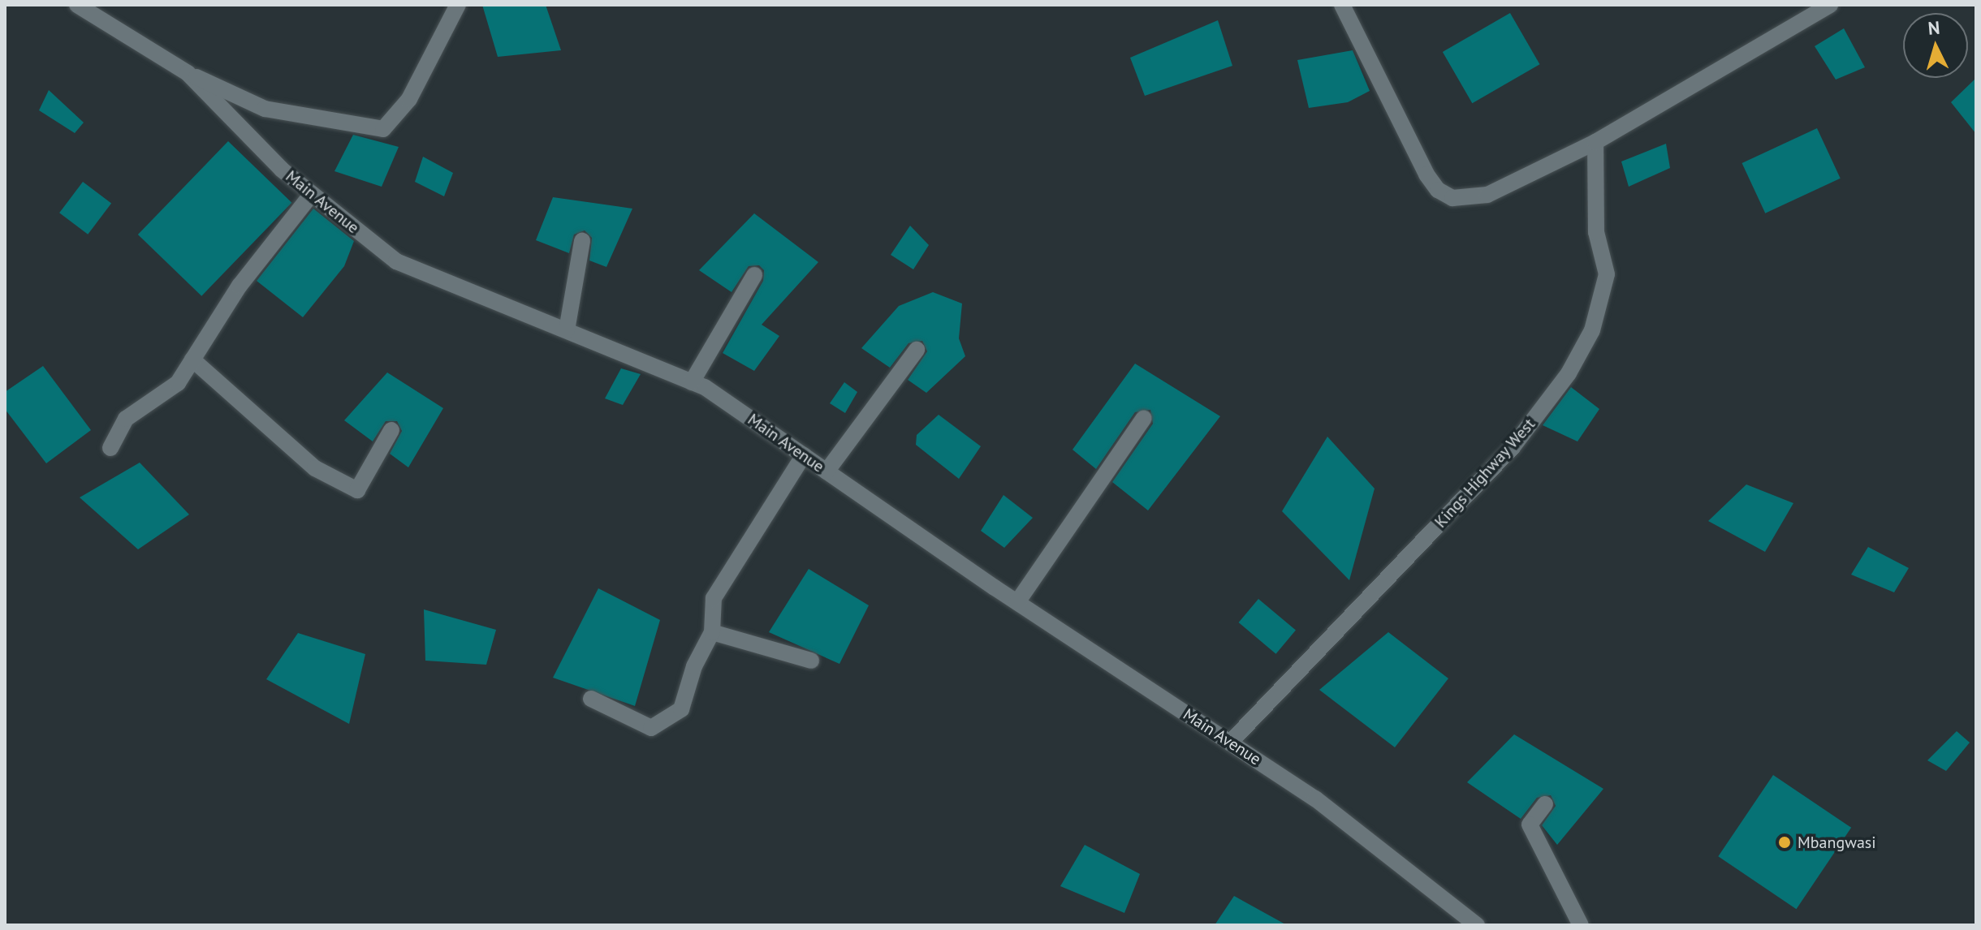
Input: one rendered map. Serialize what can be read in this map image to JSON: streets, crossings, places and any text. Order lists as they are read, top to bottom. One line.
{"streets":{"street":["Main Avenue","Kings Highway West"]},"crossings":[["Main Avenue","Kings Highway West"]],"places":["Mbangwasi"],"north":"top"}
